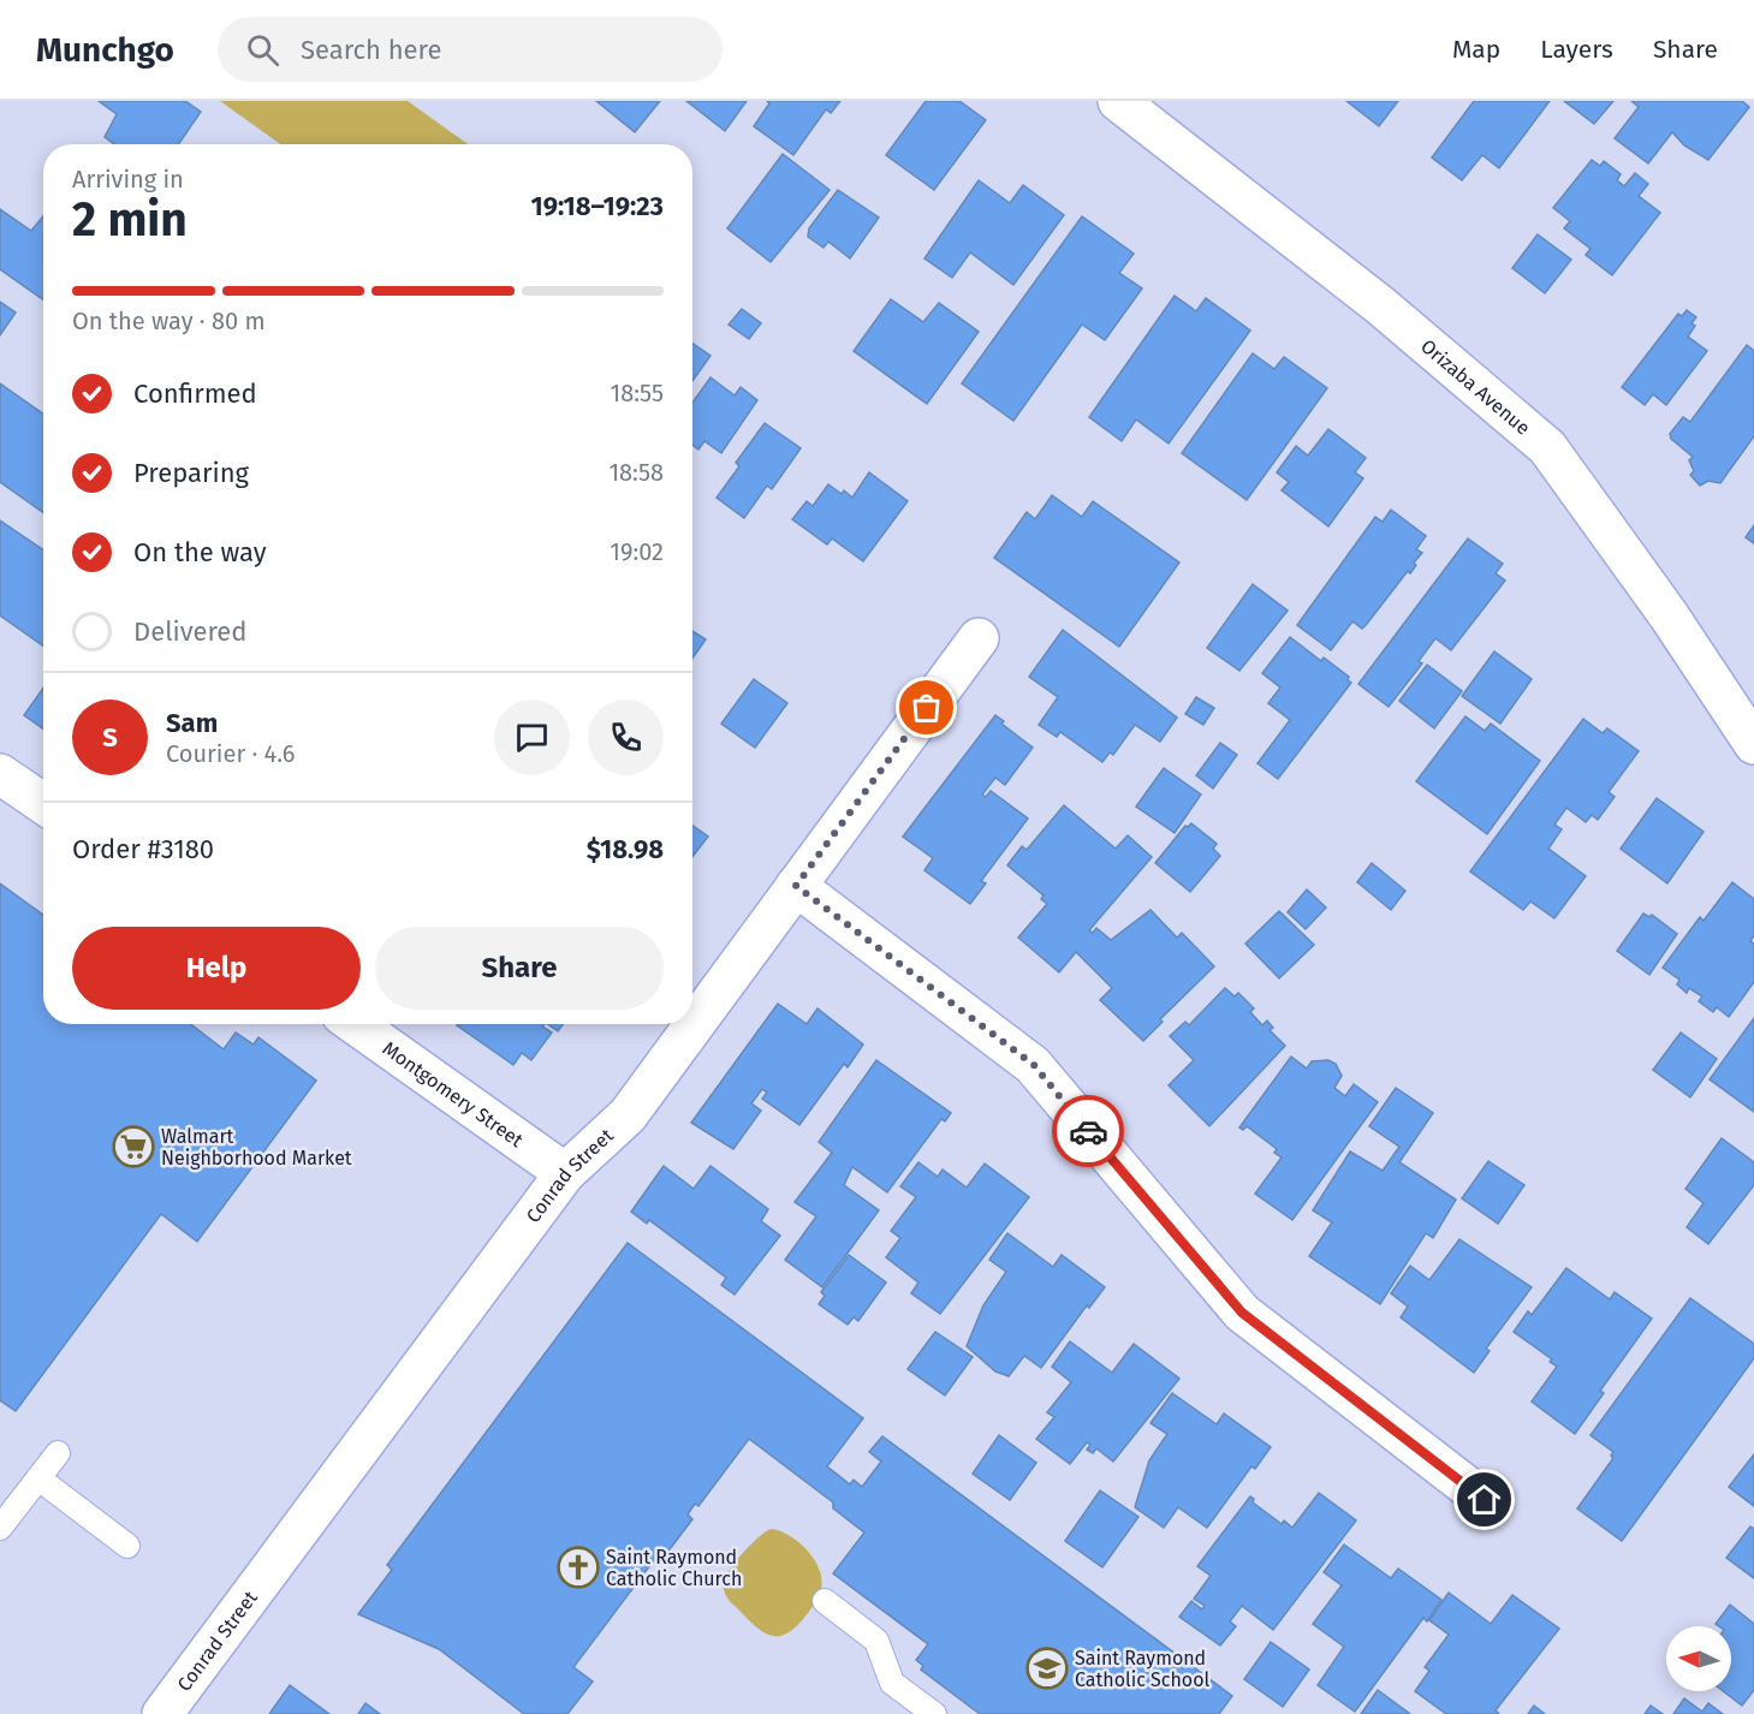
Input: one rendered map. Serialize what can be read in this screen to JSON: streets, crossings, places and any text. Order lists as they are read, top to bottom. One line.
{"streets":{"street":["Orizaba Avenue","Montgomery Street","Conrad Street"]},"crossings":[["Montgomery Street","Conrad Street"]],"places":{"supermarket":["Walmart Neighborhood Market"],"church":["Saint Raymond Catholic Church"],"school or university":["Saint Raymond Catholic School"]},"north":"left","page":{"header":"Munchgo","search":"Search here","nav":["Map","Layers","Share"],"heading":["2 min","Arriving in","19:18–19:23"],"panel":["Sam","Courier · 4.6","Order #3180","$18.98"],"bar":"On the way · 80 m","list":[["Confirmed","18:55"],["Preparing","18:58"],["On the way","19:02"],"Delivered"],"round":"S","buttons":["Help","Share"]}}
